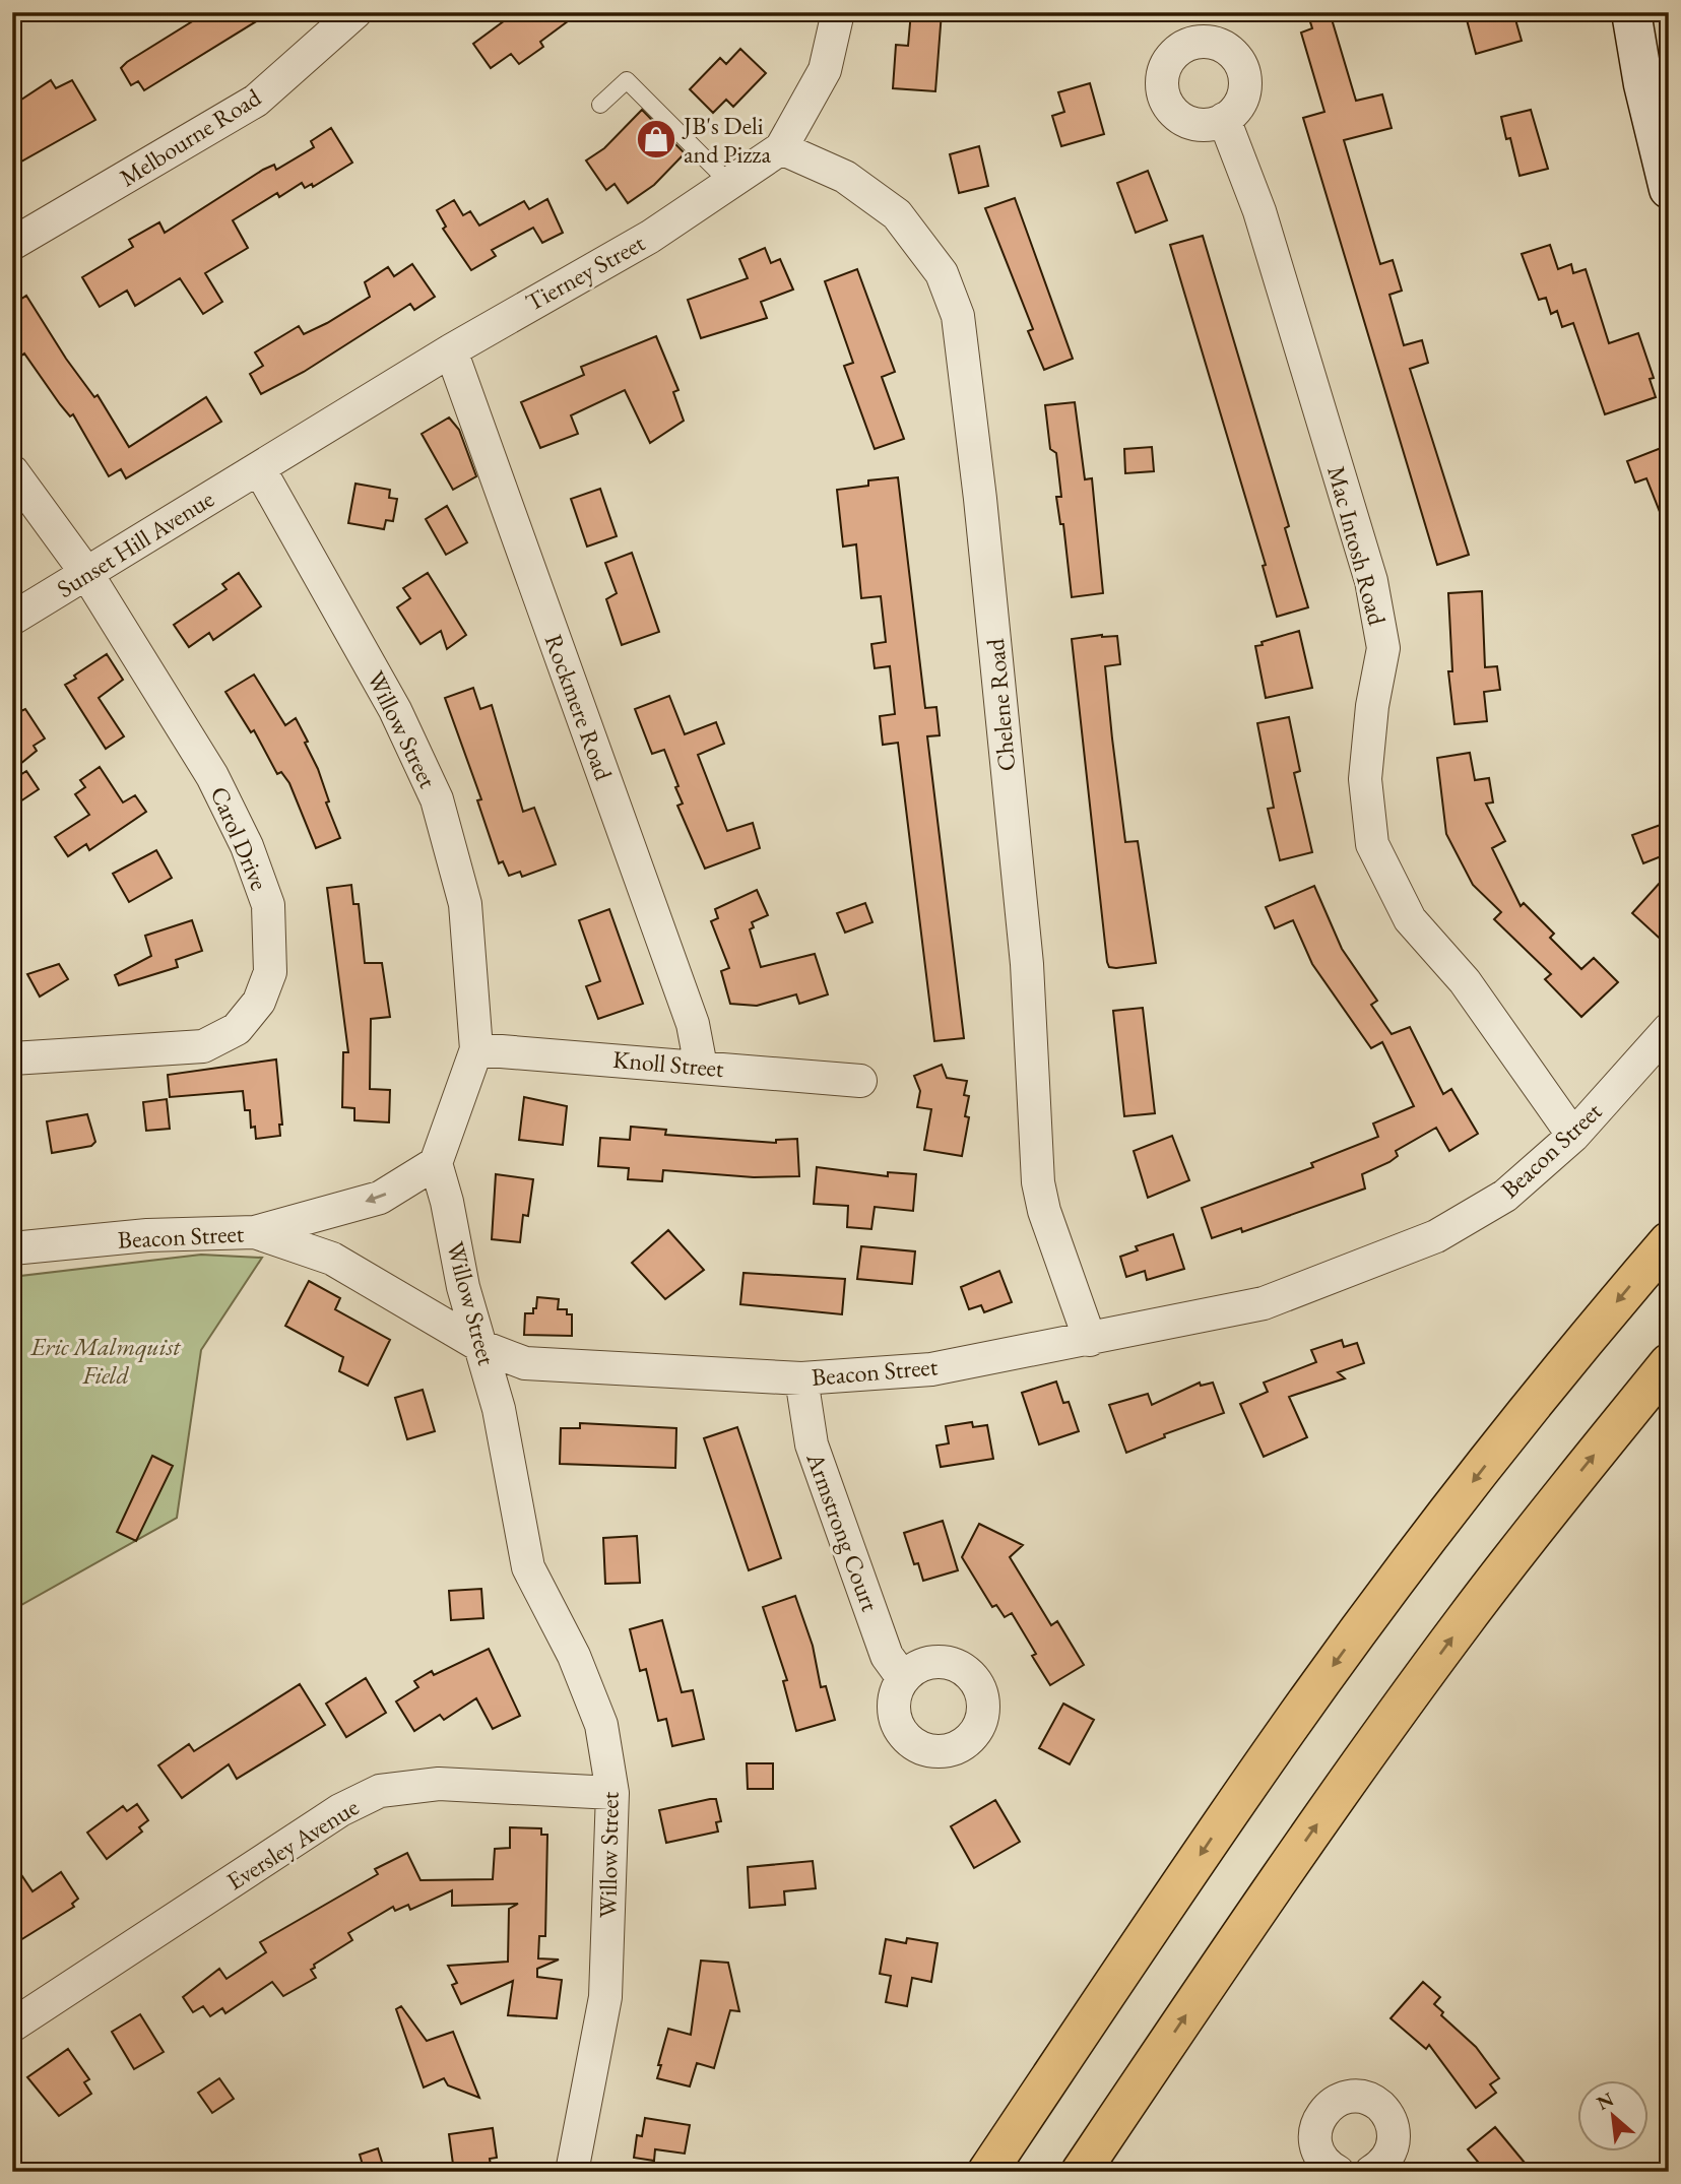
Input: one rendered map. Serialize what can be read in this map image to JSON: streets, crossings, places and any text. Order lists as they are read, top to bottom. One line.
{"streets":{"street":["Melbourne Road","Tierney Street","Sunset Hill Avenue","Mac Intosh Road","Chelene Road","Rockmere Road","Willow Street","Carol Drive","Knoll Street","Beacon Street","Armstrong Court","Eversley Avenue"]},"crossings":[["Tierney Street","Sunset Hill Avenue"],["Tierney Street","Chelene Road"],["Tierney Street","Rockmere Road"],["Tierney Street","Willow Street"],["Sunset Hill Avenue","Willow Street"],["Sunset Hill Avenue","Carol Drive"],["Mac Intosh Road","Beacon Street"],["Chelene Road","Beacon Street"],["Rockmere Road","Knoll Street"],["Willow Street","Knoll Street"],["Willow Street","Beacon Street"],["Willow Street","Eversley Avenue"],["Beacon Street","Armstrong Court"]],"parks":["Eric Malmquist Field"],"places":{"shop":["JB's Deli and Pizza"]},"north":"top left"}
